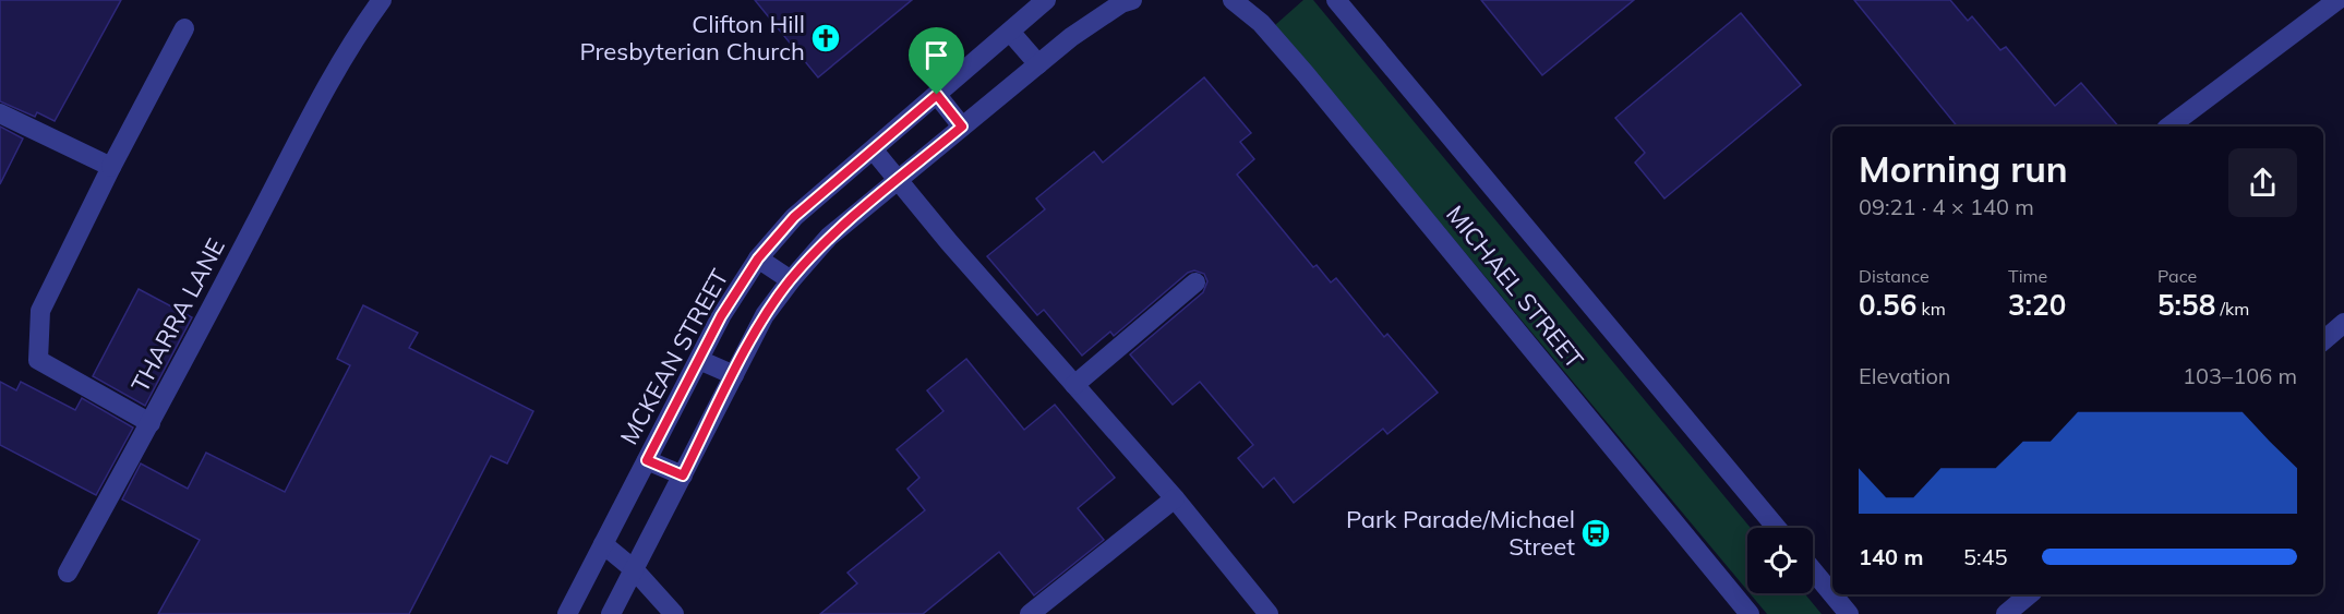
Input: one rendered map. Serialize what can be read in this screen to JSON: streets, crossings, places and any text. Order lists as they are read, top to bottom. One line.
{"streets":{"street":["MICHAEL STREET","THARRA LANE","MCKEAN STREET"]},"places":{"church":["Clifton Hill Presbyterian Church"],"bus stop":["Park Parade/Michael Street"]},"page":{"heading":["Morning run","09:21 · 4 × 140 m"],"stats":[["Distance","0.56 km"],["Time","3:20"],["Pace","5:58 /km"]],"chart":["Elevation","103–106 m"],"list":[{"name":"140 m","note":"5:45"}]}}
